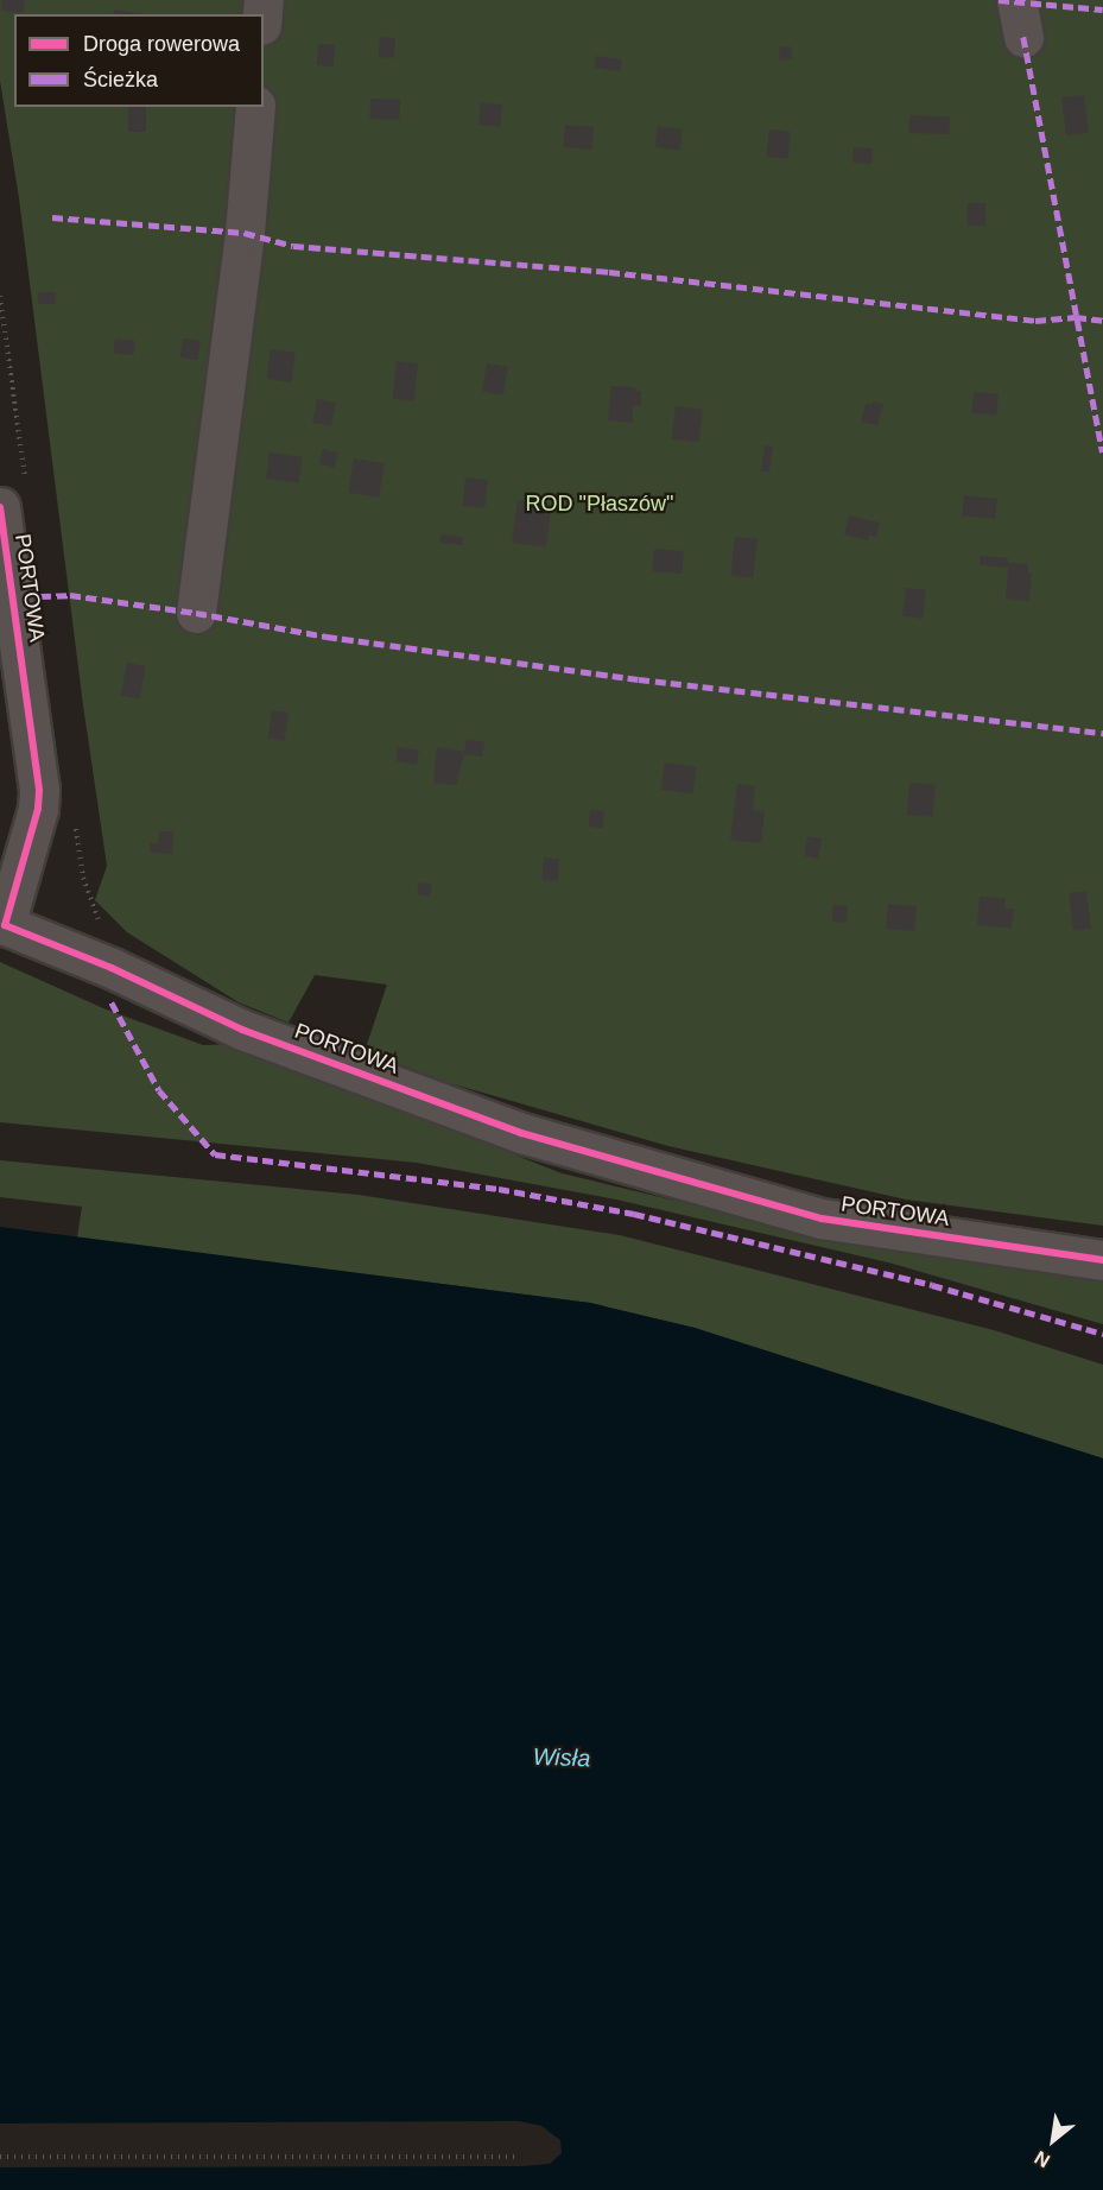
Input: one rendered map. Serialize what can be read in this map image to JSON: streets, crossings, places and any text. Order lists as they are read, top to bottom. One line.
{"streets":{"street":["PORTOWA"]},"water":["Wisła"],"parks":["ROD \"Płaszów\""],"legend":["Droga rowerowa","Ścieżka"],"north":"bottom left"}
